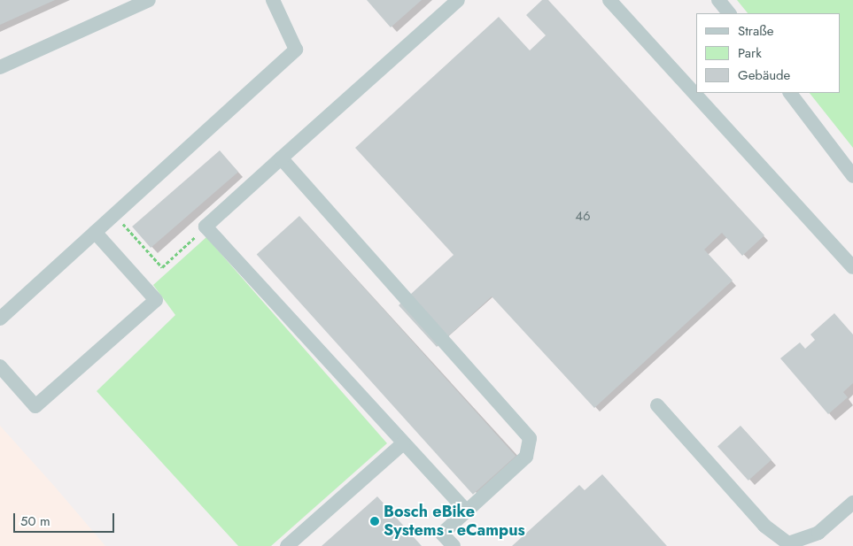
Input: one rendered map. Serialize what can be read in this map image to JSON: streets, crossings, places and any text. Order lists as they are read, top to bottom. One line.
{"places":["Bosch eBike Systems - eCampus"],"house_numbers":["46"],"legend":["Straße","Park","Gebäude"],"scale_bar":"50 m"}
